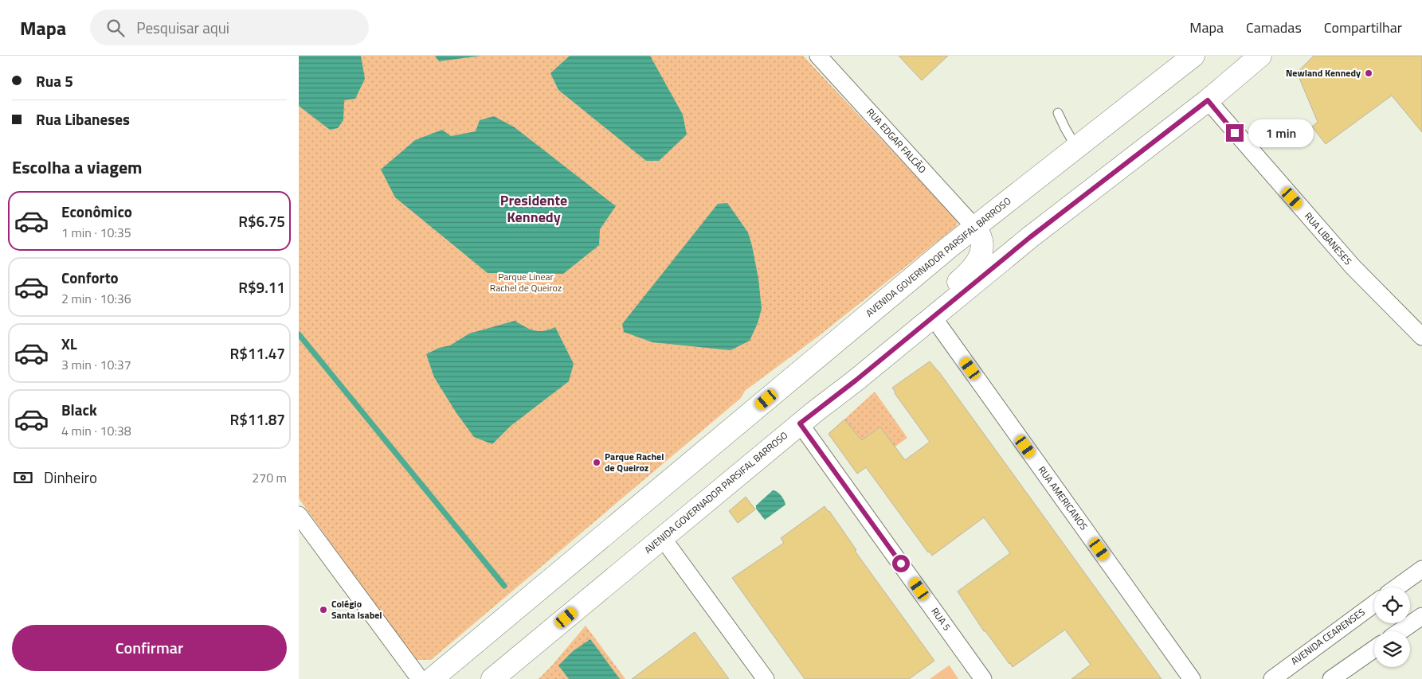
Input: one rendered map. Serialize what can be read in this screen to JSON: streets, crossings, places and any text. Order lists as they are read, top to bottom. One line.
{"streets":{"main road":["AVENIDA GOVERNADOR PARSIFAL BARROSO"],"street":["RUA EDGAR FALCÃO","RUA LIBANESES","RUA AMERICANOS","RUA 5","AVENIDA CEARENSES"]},"crossings":[["RUA EDGAR FALCÃO","AVENIDA GOVERNADOR PARSIFAL BARROSO"],["RUA LIBANESES","AVENIDA GOVERNADOR PARSIFAL BARROSO"],["AVENIDA GOVERNADOR PARSIFAL BARROSO","RUA AMERICANOS"],["AVENIDA GOVERNADOR PARSIFAL BARROSO","RUA 5"]],"districts":["Presidente Kennedy"],"parks":["Parque Linear Rachel de Queiroz"],"places":["Newland Kennedy","Parque Rachel de Queiroz","Colégio Santa Isabel"],"page":{"header":"Mapa","search":"Pesquisar aqui","nav":["Mapa","Camadas","Compartilhar"],"banner":["Rua 5","Rua Libaneses"],"bubble":"1 min","heading":"Escolha a viagem","list":[{"name":"Econômico","note":"1 min · 10:35","value":"R$6.75"},{"name":"Conforto","note":"2 min · 10:36","value":"R$9.11"},{"name":"XL","note":"3 min · 10:37","value":"R$11.47"},{"name":"Black","note":"4 min · 10:38","value":"R$11.87"}],"pay":["Dinheiro","270 m"],"buttons":"Confirmar"}}
